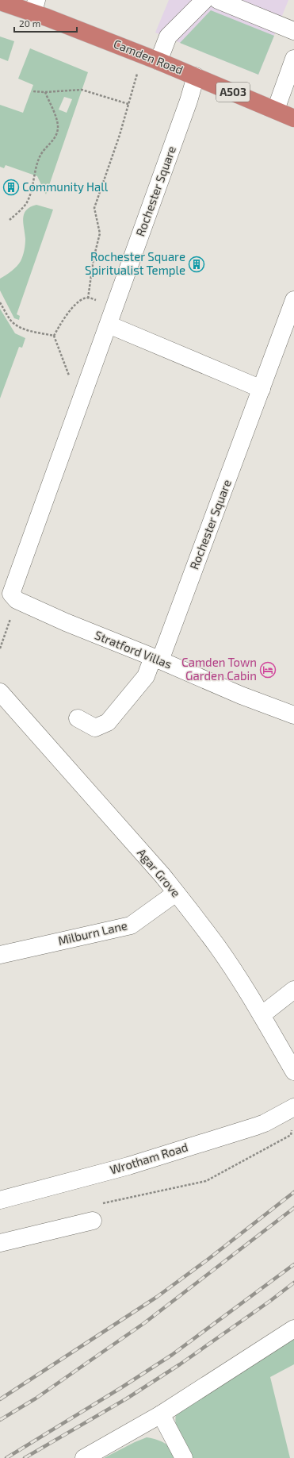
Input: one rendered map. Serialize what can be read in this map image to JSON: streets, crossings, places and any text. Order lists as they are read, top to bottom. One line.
{"streets":{"highway":["Camden Road","A503"],"street":["Rochester Square","Stratford Villas","Agar Grove","Milburn Lane","Wrotham Road"]},"crossings":[["Camden Road","Rochester Square"],["Rochester Square","Stratford Villas"],["Agar Grove","Milburn Lane"]],"places":{"building":["Community Hall","Rochester Square Spiritualist Temple"],"hotel":["Camden Town Garden Cabin"]},"scale_bar":"20 m"}
